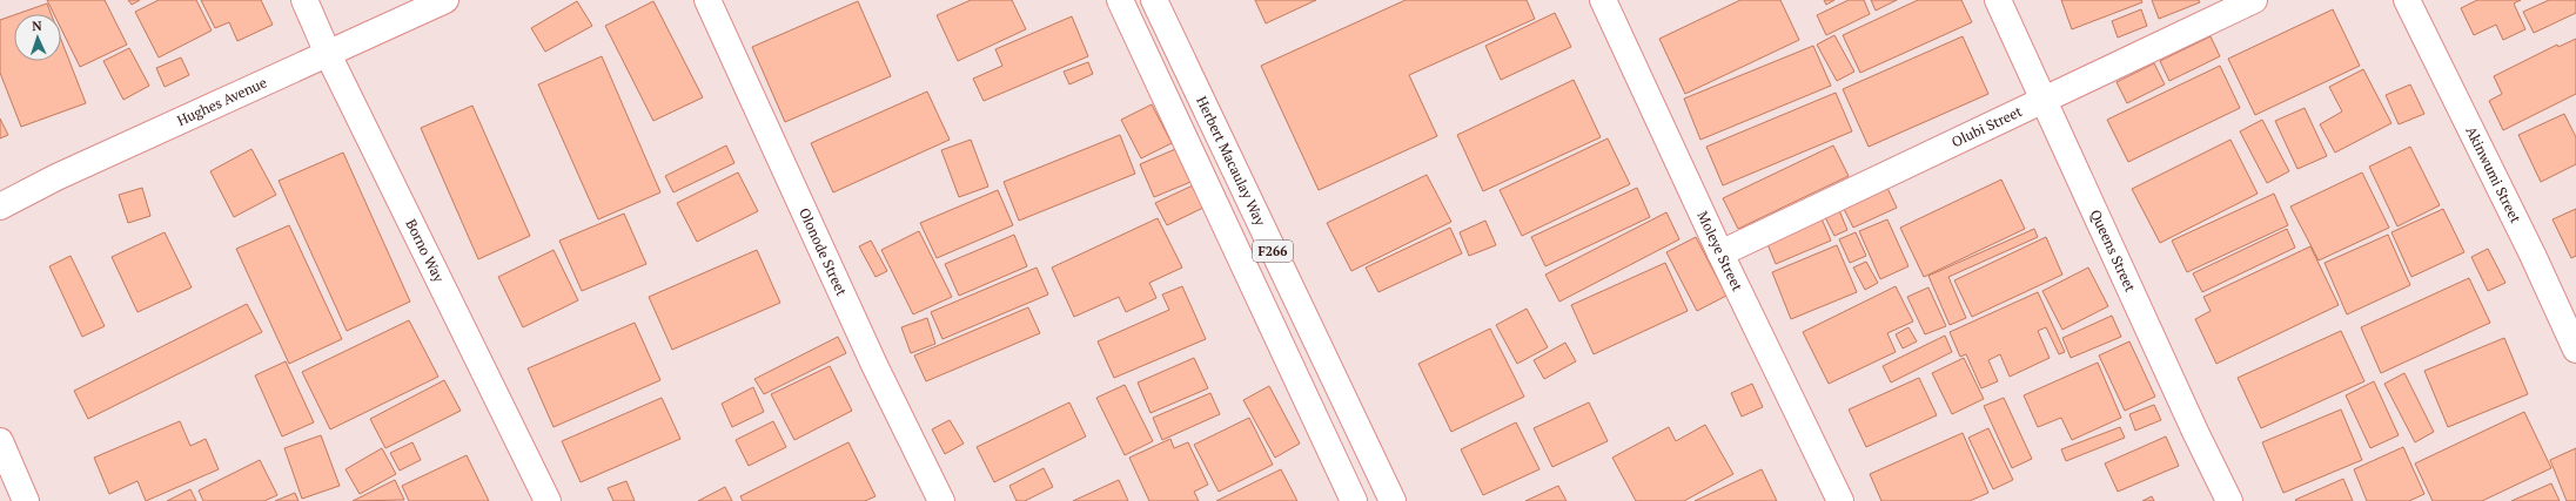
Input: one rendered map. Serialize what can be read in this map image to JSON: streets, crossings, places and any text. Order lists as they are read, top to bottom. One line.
{"streets":{"main road":["Hughes Avenue","Olubi Street","Herbert Macaulay Way","Akinwumi Street","Borno Way","Olonode Street","F266","Moleye Street","Queens Street"]},"crossings":[["Hughes Avenue","Borno Way"],["Olubi Street","Moleye Street"],["Olubi Street","Queens Street"]],"north":"top"}
